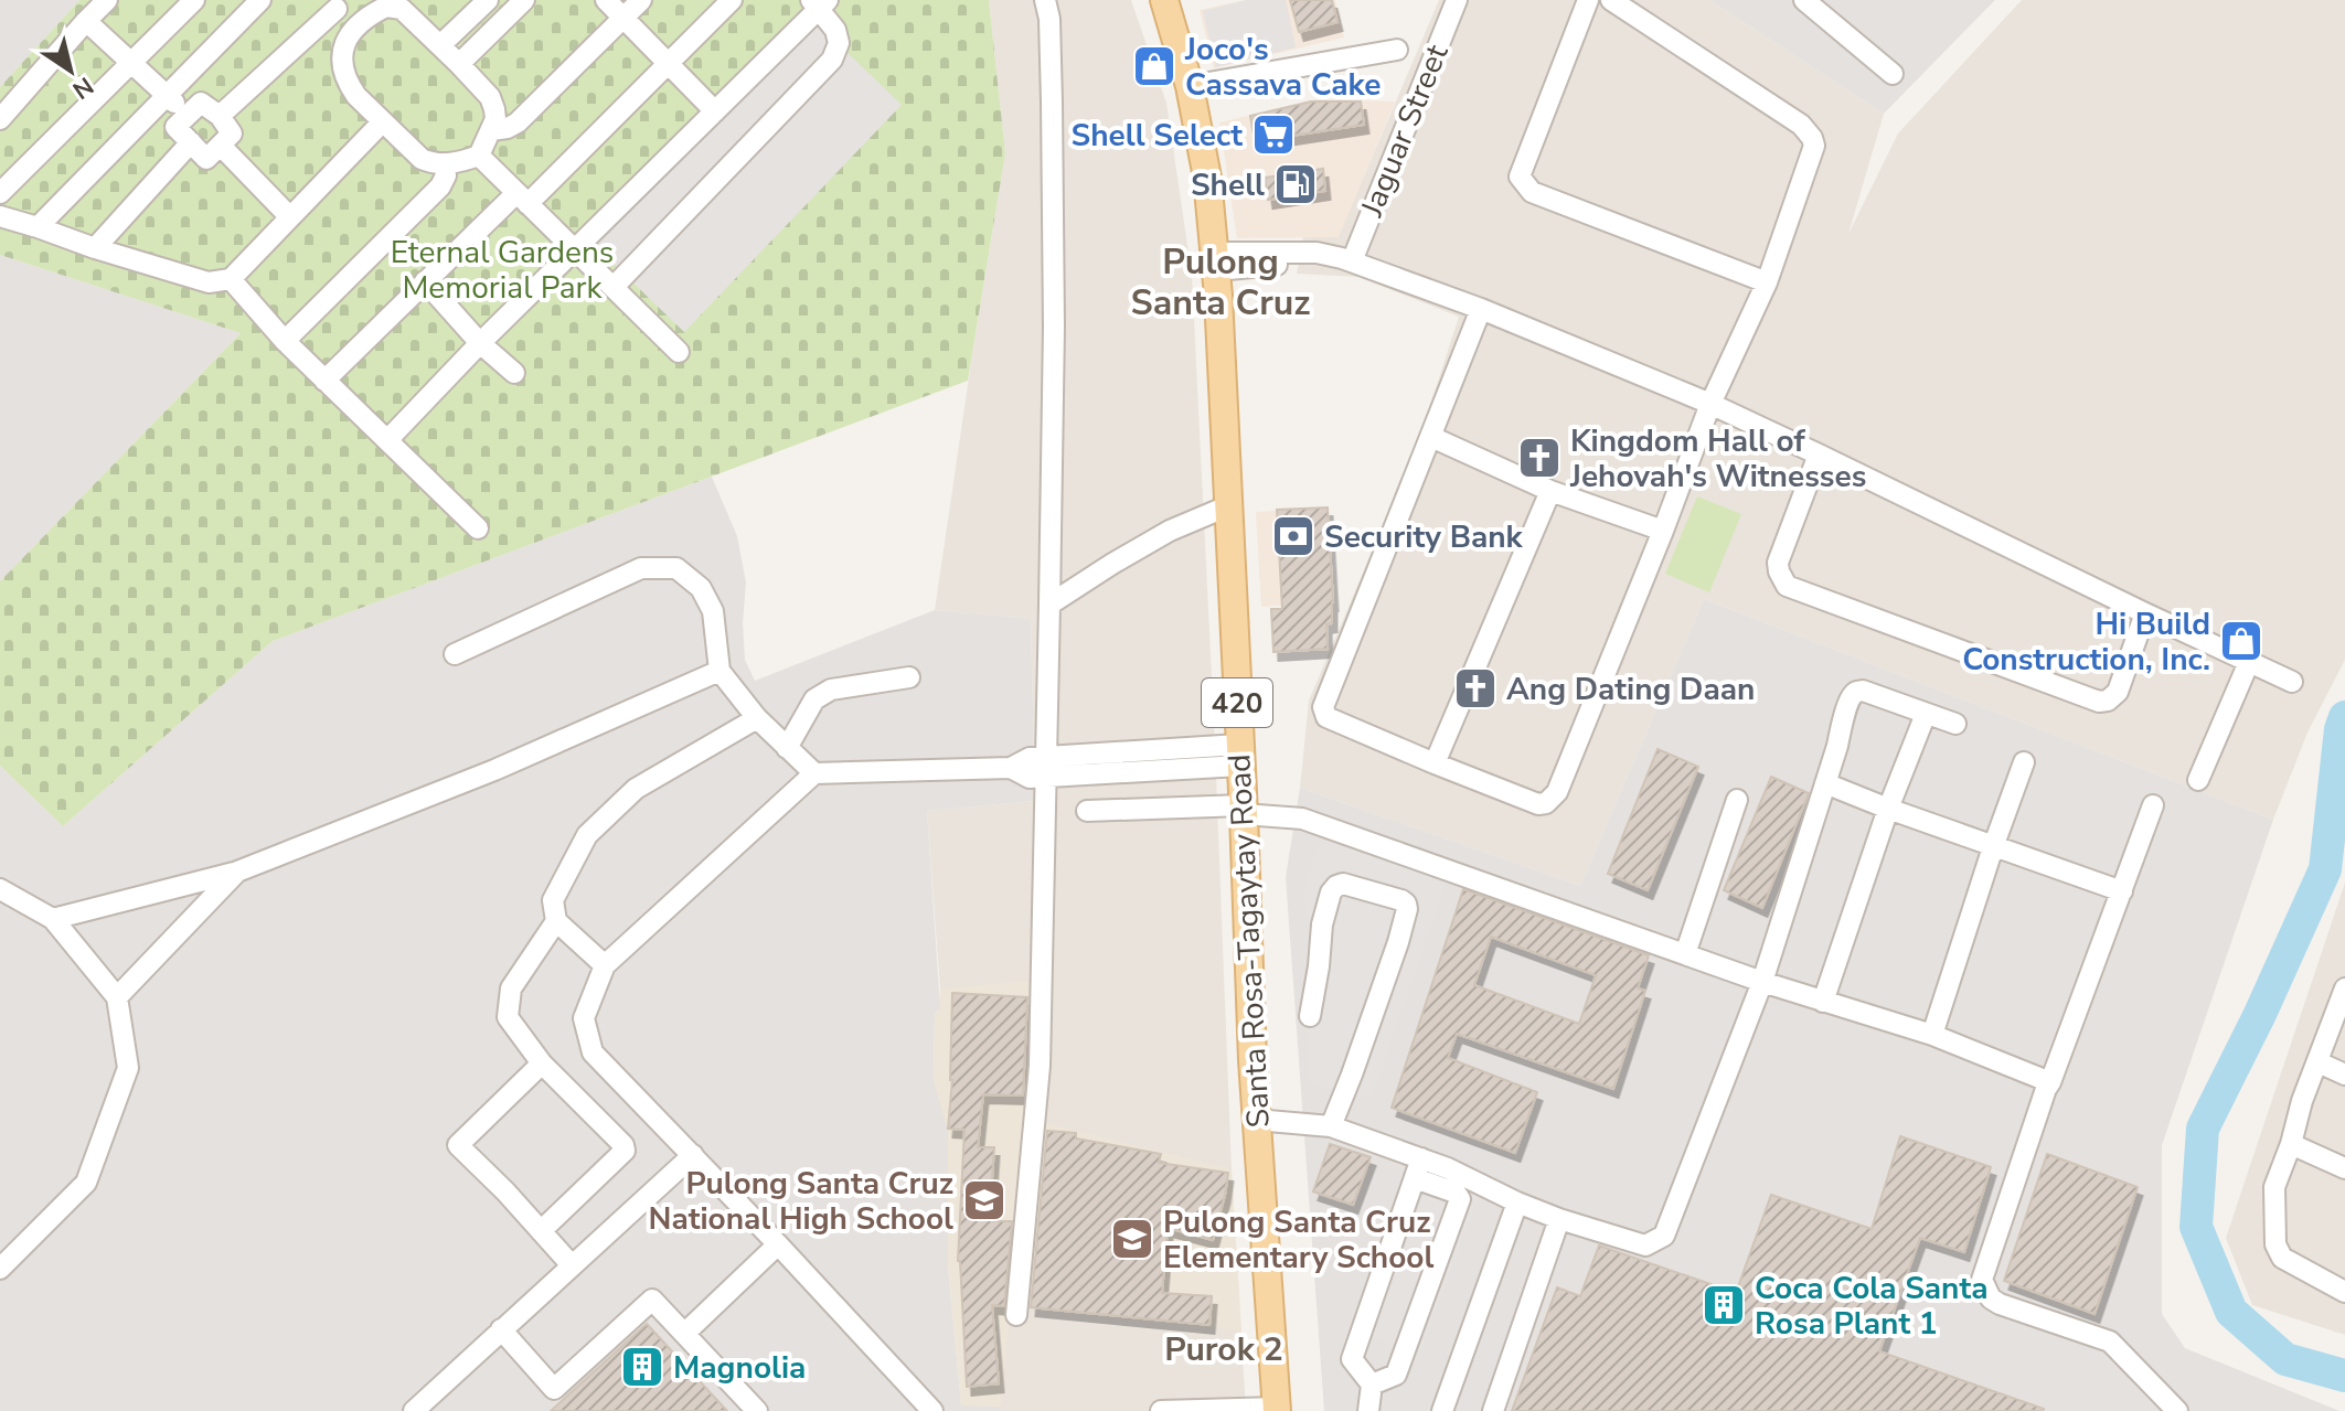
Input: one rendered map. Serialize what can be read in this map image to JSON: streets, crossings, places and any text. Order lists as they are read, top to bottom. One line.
{"streets":{"main road":["420","Santa Rosa-Tagaytay Road"],"street":["Jaguar Street"]},"districts":["Pulong Santa Cruz","Purok 2"],"parks":["Eternal Gardens Memorial Park"],"places":{"shop":["Joco's Cassava Cake","Hi Build Construction, Inc."],"supermarket":["Shell Select"],"fuel station":["Shell"],"church":["Kingdom Hall of Jehovah's Witnesses","Ang Dating Daan"],"bank":["Security Bank"],"school or university":["Pulong Santa Cruz National High School","Pulong Santa Cruz Elementary School"],"building":["Coca Cola Santa Rosa Plant 1","Magnolia"]},"north":"bottom right"}
